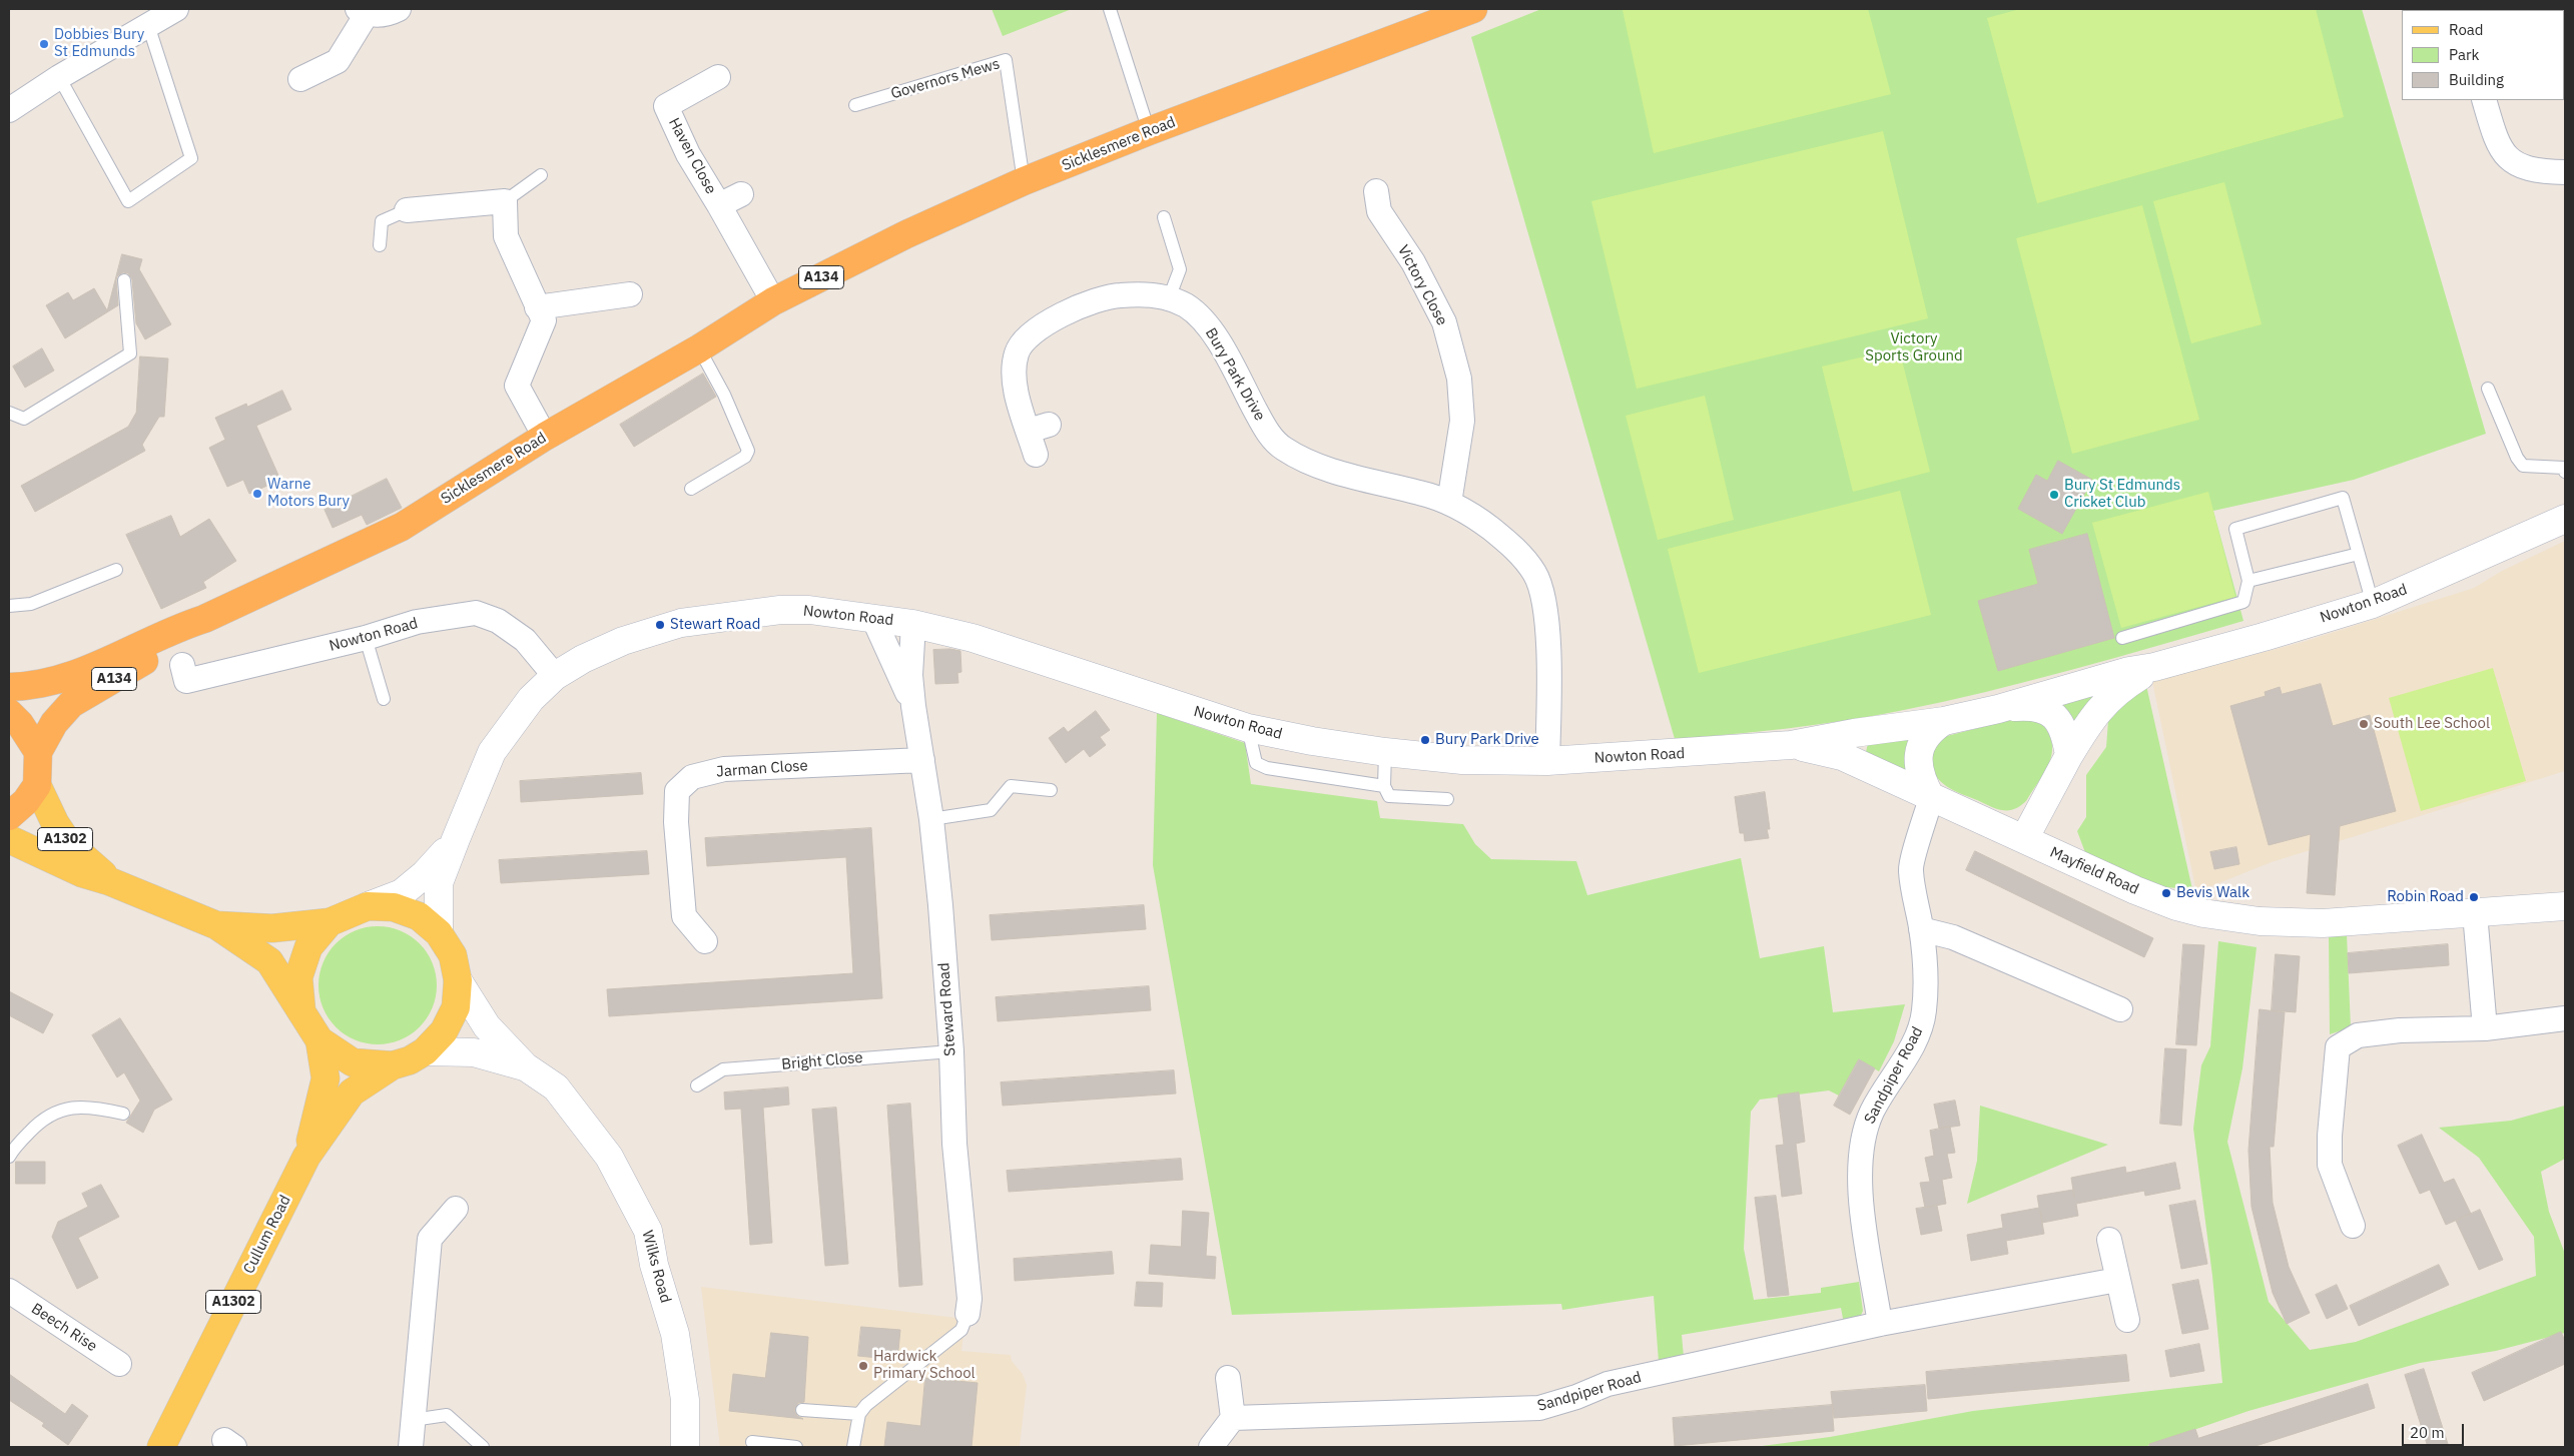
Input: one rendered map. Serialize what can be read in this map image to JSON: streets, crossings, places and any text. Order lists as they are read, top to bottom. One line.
{"streets":{"highway":["Sicklesmere Road","A134"],"main road":["A1302","Cullum Road"],"street":["Haven Close","Victory Close","Bury Park Drive","Nowton Road","Jarman Close","Mayfield Road","Steward Road","Sandpiper Road","Wilks Road","Beech Rise"],"lane":["Governors Mews","Bright Close"]},"crossings":[["Governors Mews","Sicklesmere Road"],["Victory Close","Bury Park Drive"],["Bury Park Drive","Nowton Road"],["Nowton Road","A1302"],["Nowton Road","Mayfield Road"],["Nowton Road","Steward Road"],["Nowton Road","Sandpiper Road"],["Nowton Road","Cullum Road"],["Nowton Road","Wilks Road"],["Jarman Close","Steward Road"],["A1302","Cullum Road"],["A1302","Wilks Road"],["Mayfield Road","Sandpiper Road"],["Steward Road","Bright Close"],["Cullum Road","Wilks Road"]],"parks":["Victory Sports Ground"],"places":["Dobbies Bury St Edmunds","Warne Motors Bury","Bury St Edmunds Cricket Club","Stewart Road","South Lee School","Bury Park Drive","Bevis Walk","Robin Road","Hardwick Primary School"],"legend":["Road","Park","Building"],"scale_bar":"20 m"}
